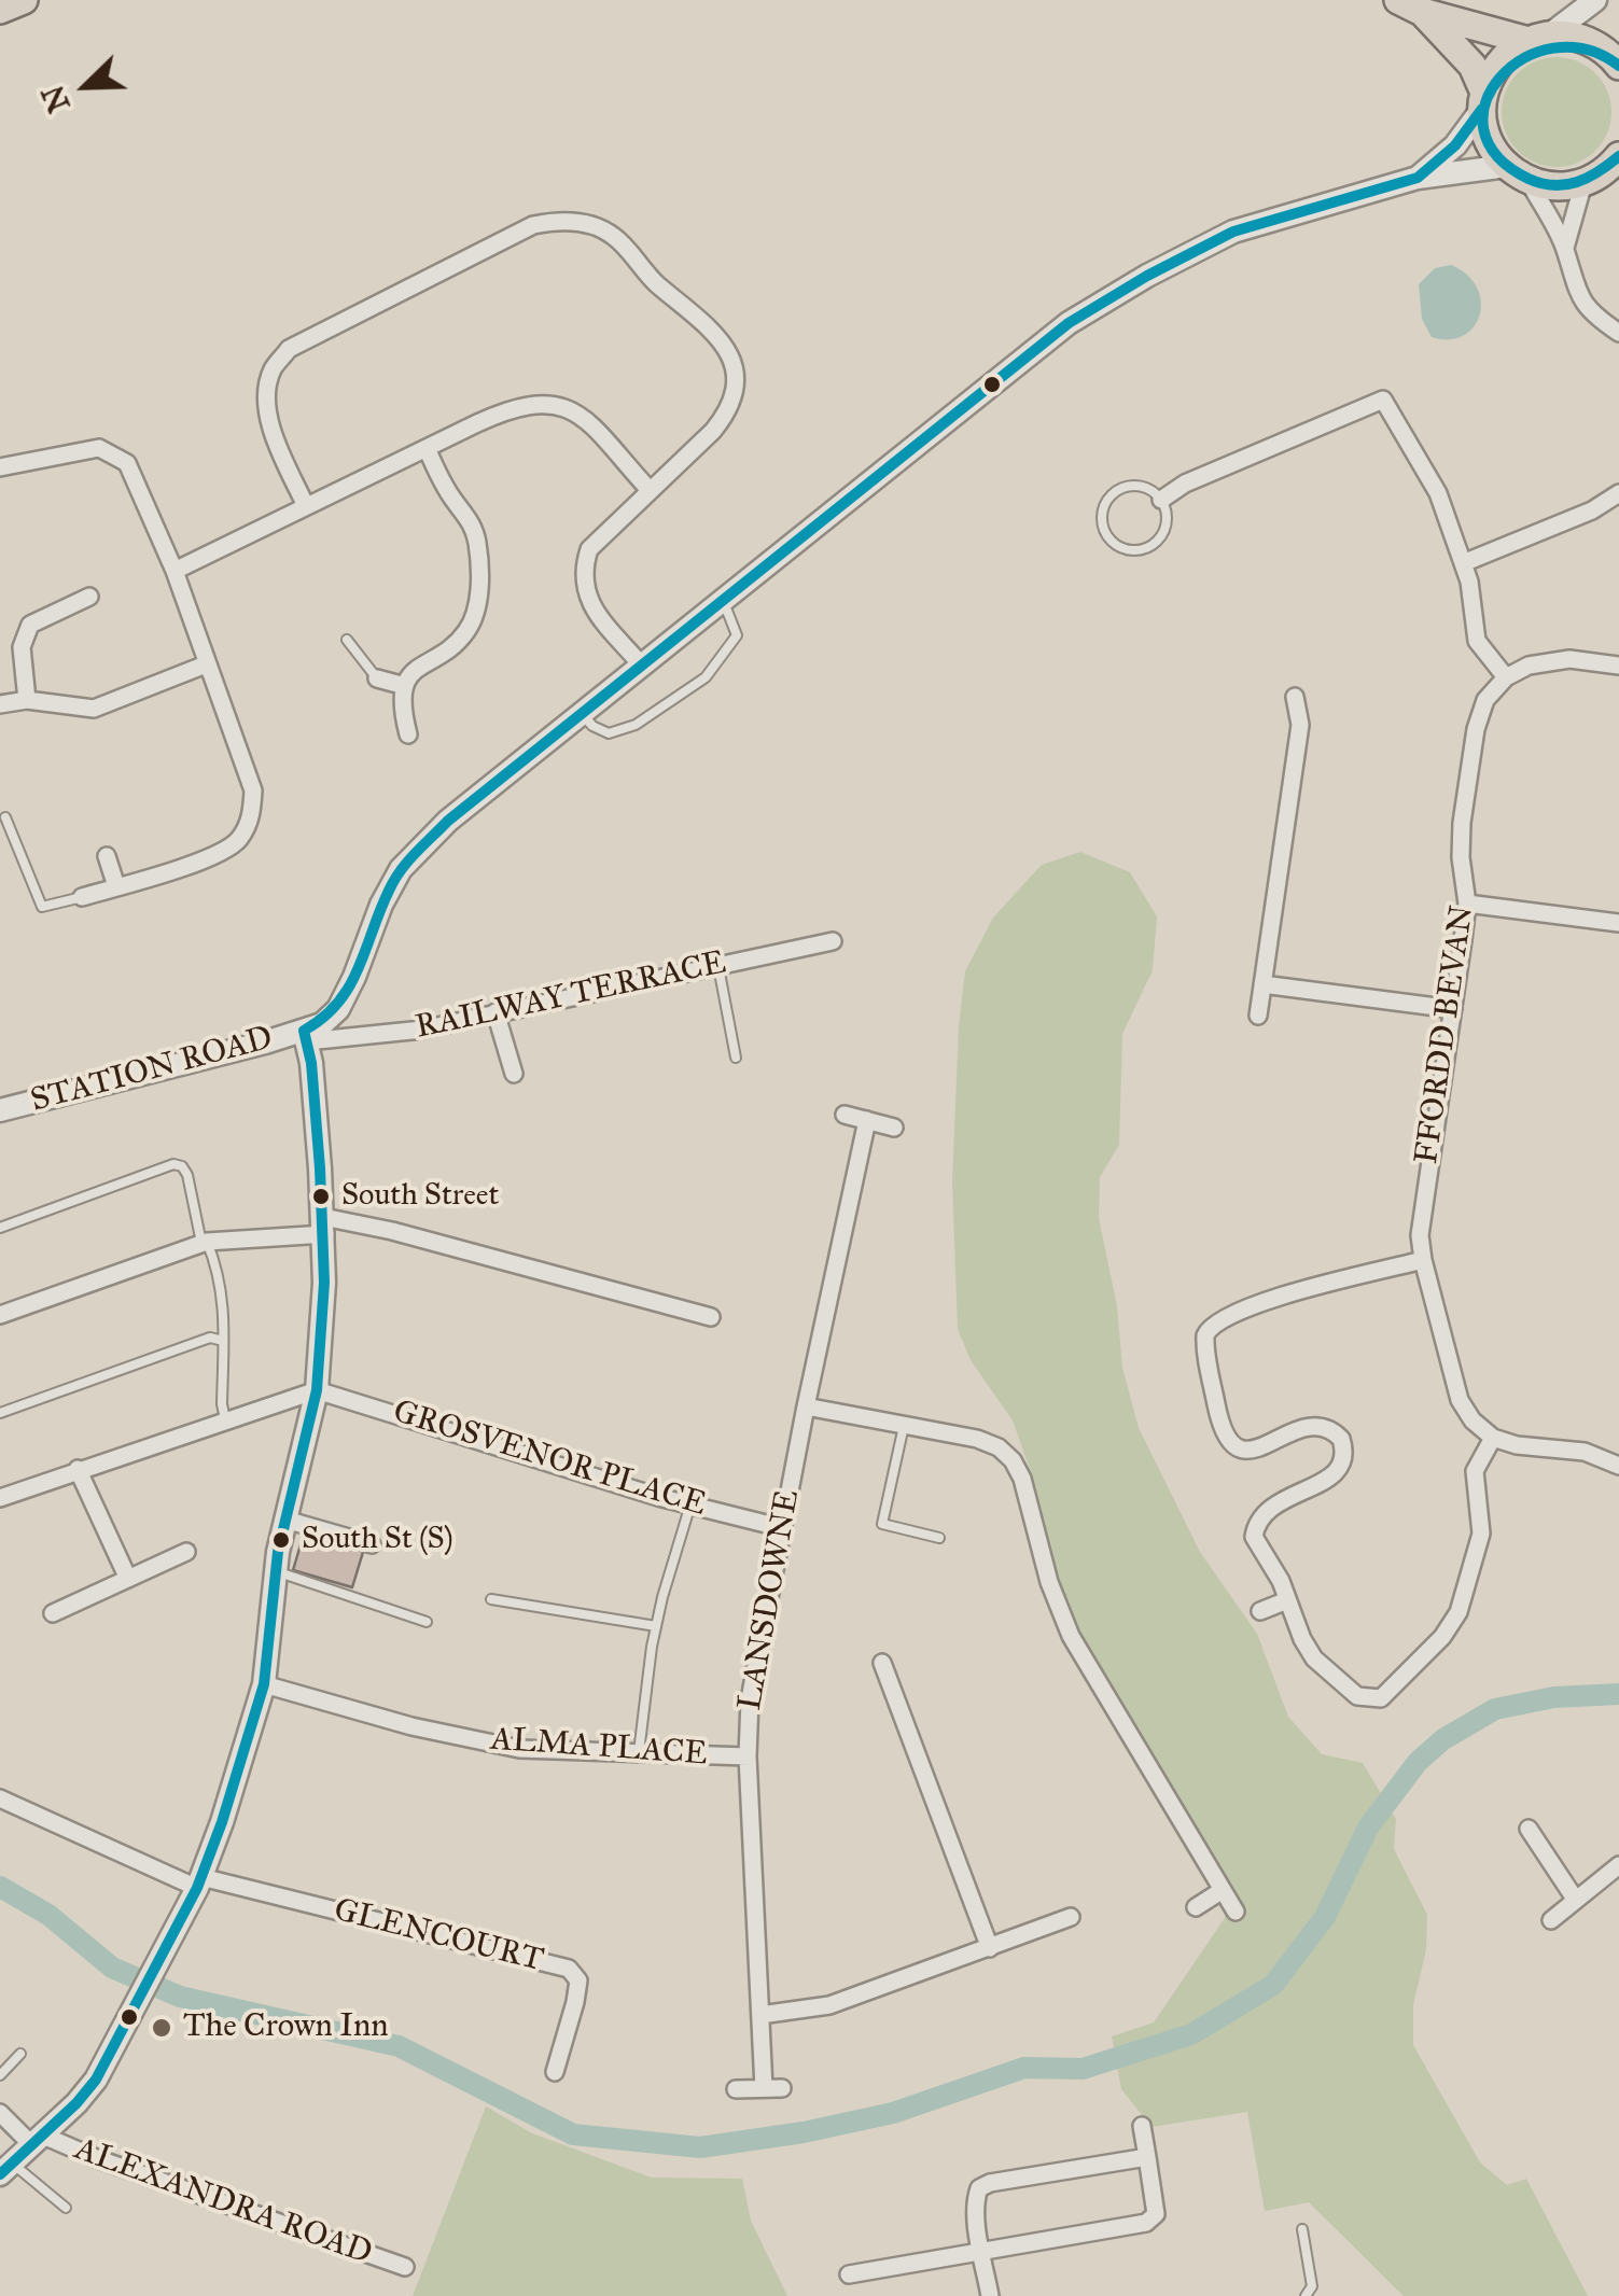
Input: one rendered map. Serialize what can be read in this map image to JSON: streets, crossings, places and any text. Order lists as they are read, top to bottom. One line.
{"streets":{"street":["RAILWAY TERRACE","FFORDD BEVAN","STATION ROAD","GROSVENOR PLACE","LANSDOWNE","ALMA PLACE","GLENCOURT","ALEXANDRA ROAD"]},"crossings":[["RAILWAY TERRACE","STATION ROAD"],["GROSVENOR PLACE","LANSDOWNE"],["LANSDOWNE","ALMA PLACE"]],"places":["South Street","South St (S)","The Crown Inn"],"north":"bottom left"}
